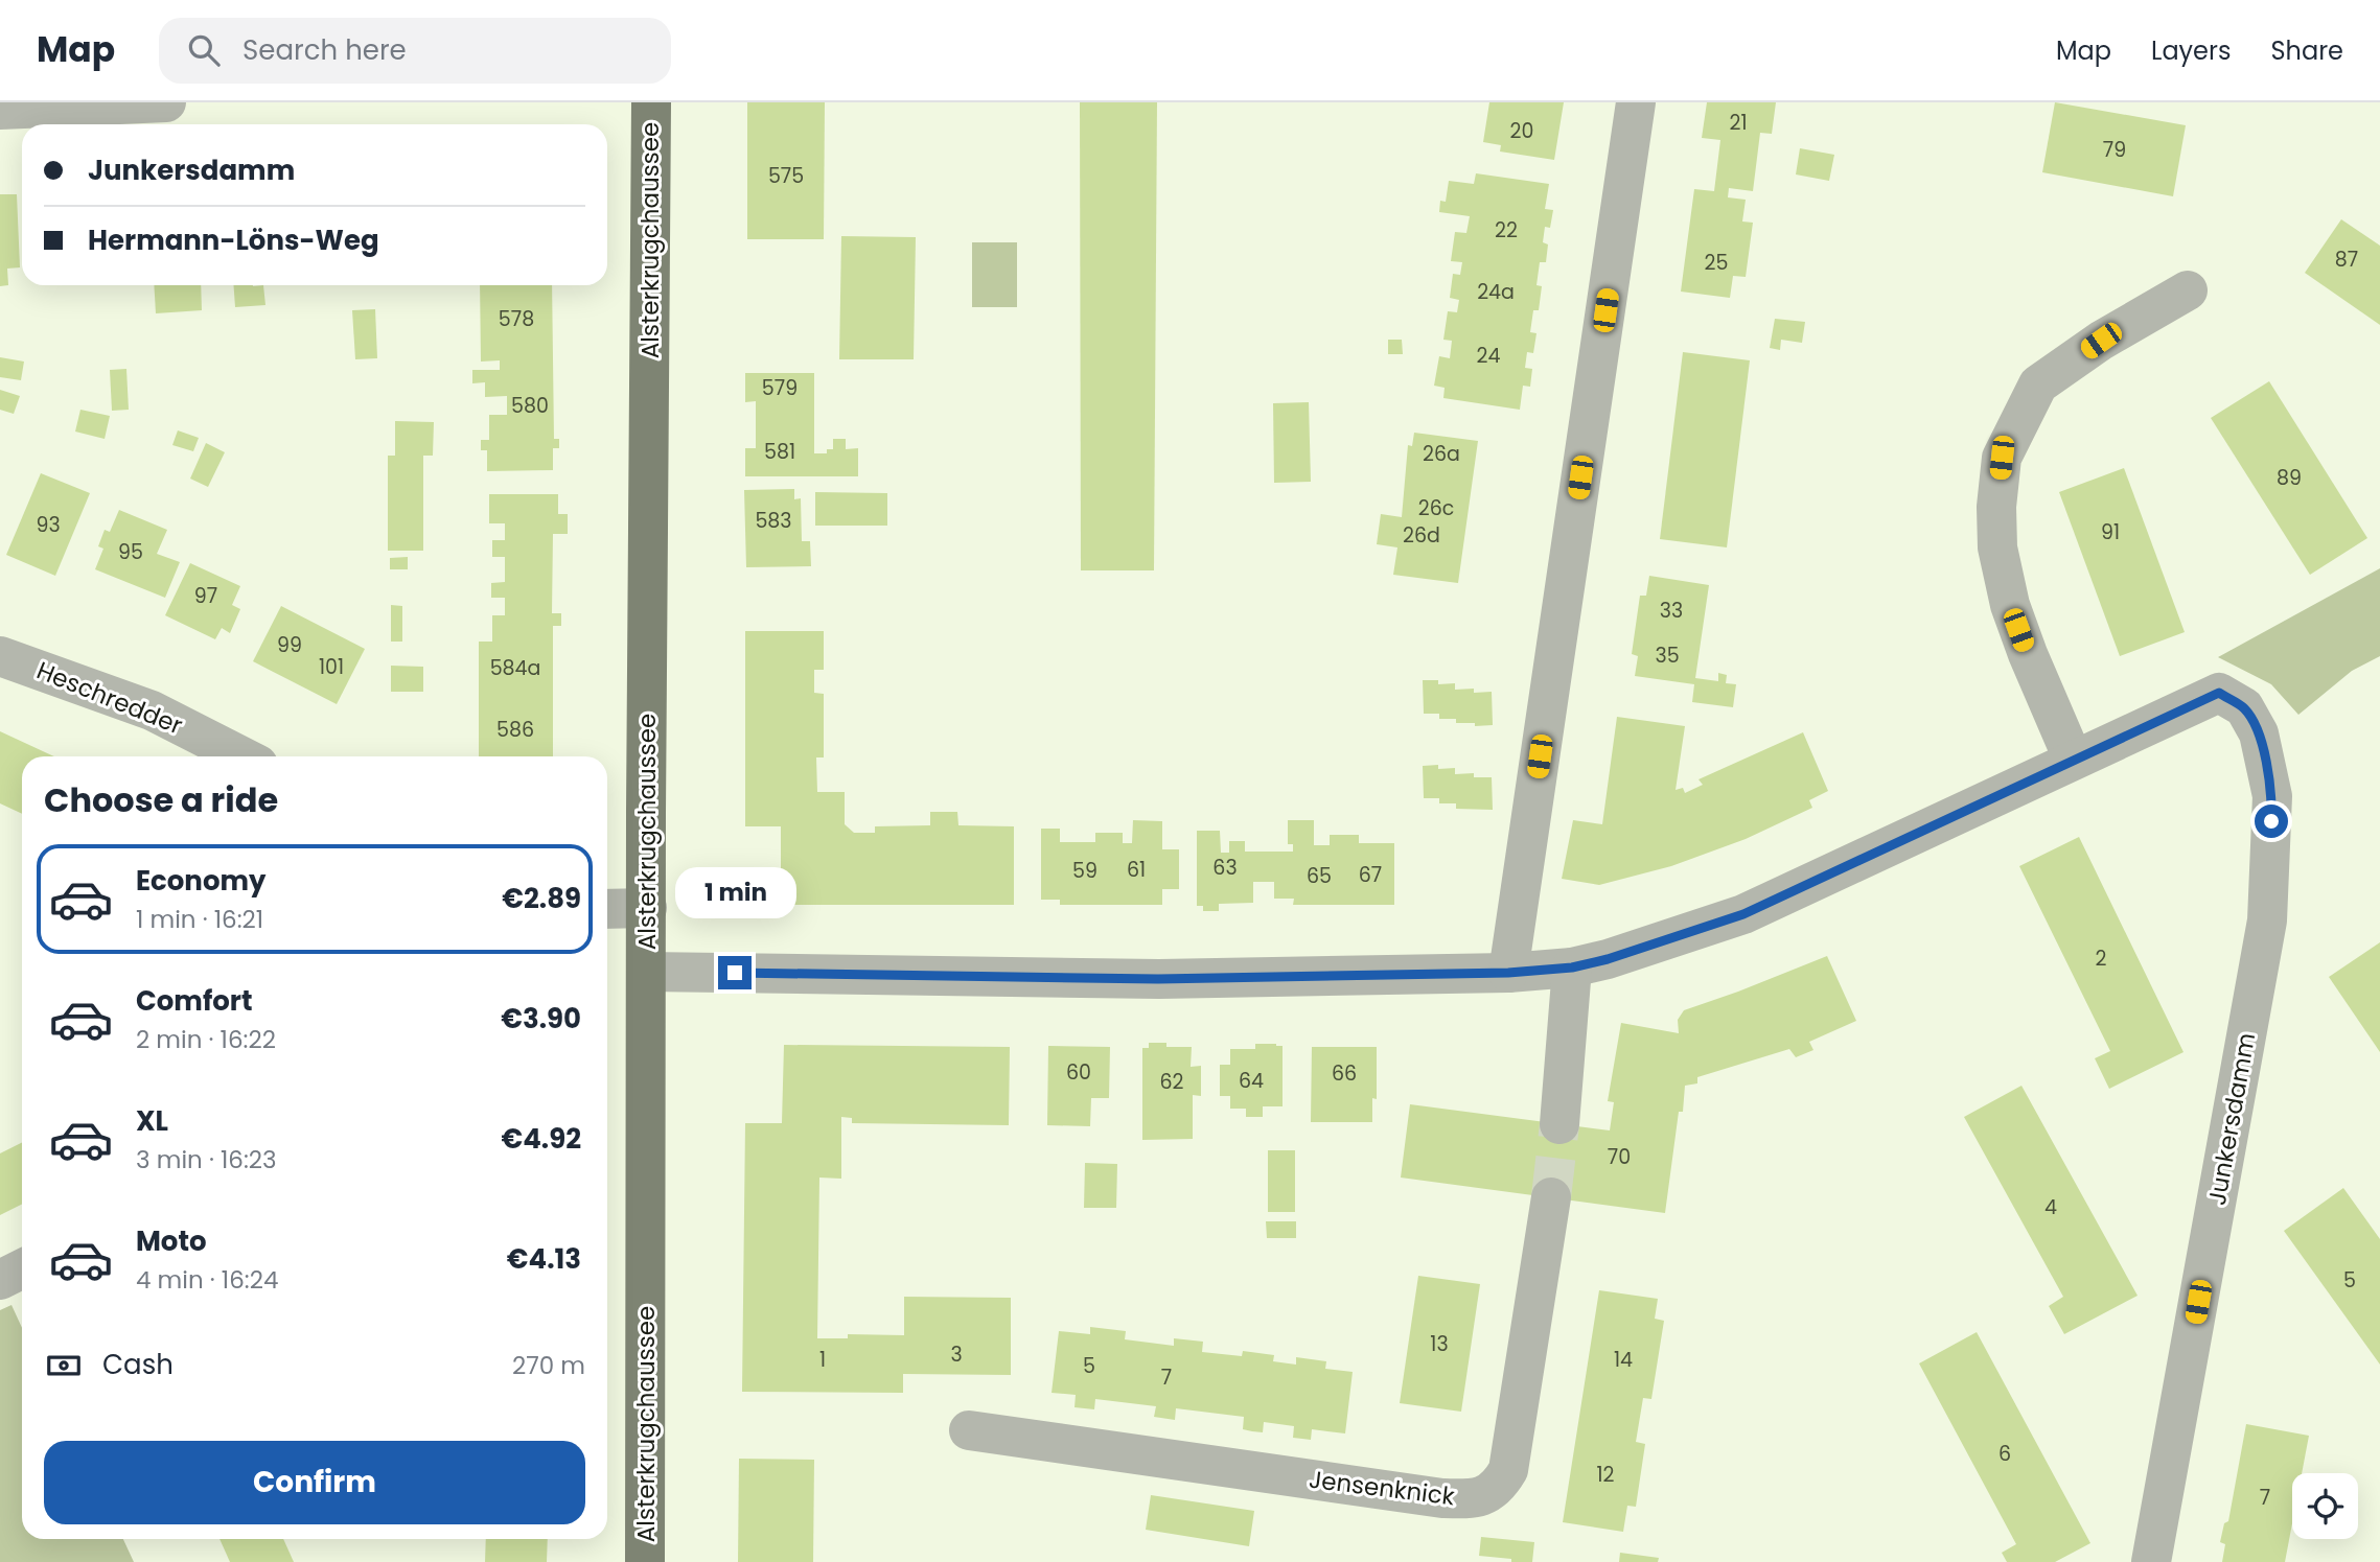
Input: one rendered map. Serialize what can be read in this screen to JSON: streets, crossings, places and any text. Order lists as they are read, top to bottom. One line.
{"streets":{"main road":["Alsterkrugchaussee"],"street":["Heschredder","Junkersdamm","Jensenknick"]},"house_numbers":["21","20","79","575","22","87","25","24a","578","24","579","580","581","26a","89","26c","583","93","91","26d","95","97","33","99","35","101","584a","586","63","61","59","67","65","2","60","66","64","62","70","4","5","13","3","1","14","5","7","6","12","7"],"page":{"header":"Map","search":"Search here","nav":["Map","Layers","Share"],"banner":["Junkersdamm","Hermann-Löns-Weg"],"heading":"Choose a ride","list":[{"name":"Economy","note":"1 min · 16:21","value":"€2.89"},{"name":"Comfort","note":"2 min · 16:22","value":"€3.90"},{"name":"XL","note":"3 min · 16:23","value":"€4.92"},{"name":"Moto","note":"4 min · 16:24","value":"€4.13"}],"bubble":"1 min","pay":["Cash","270 m"],"buttons":"Confirm"}}
